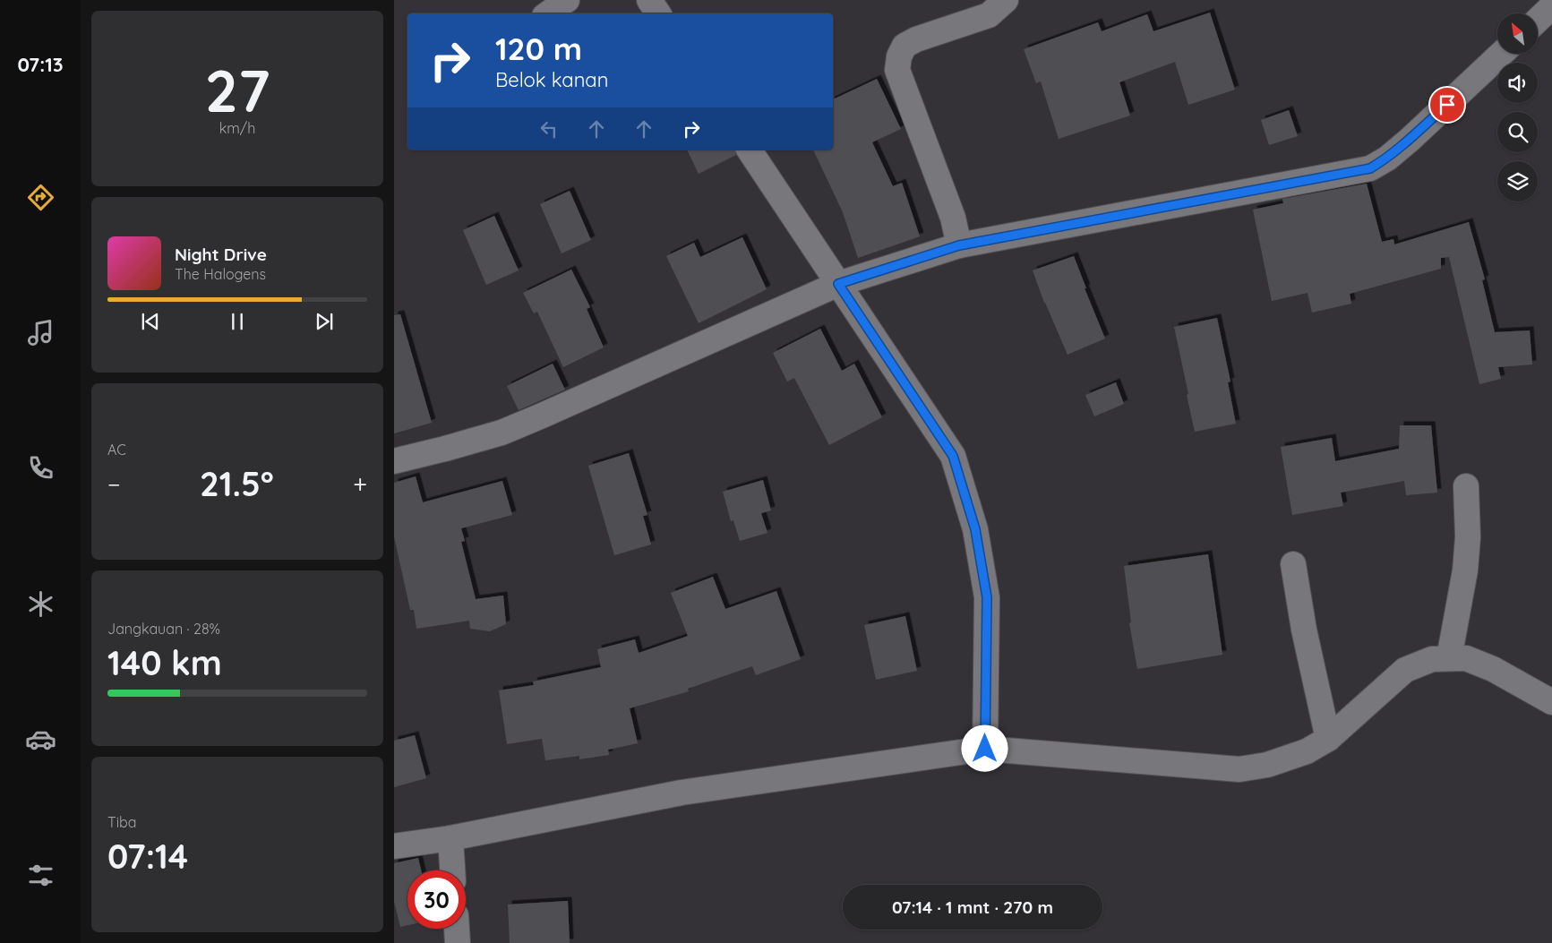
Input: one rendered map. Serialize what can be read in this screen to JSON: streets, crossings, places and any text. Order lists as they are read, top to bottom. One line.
{"north":"top left","page":{"tabs":"07:13","tile":[["27","km/h"],"AC",["Jangkauan · 28%","140 km"],["Tiba","07:14"]],"turn":["120 m","Belok kanan"],"song":["Night Drive","The Halogens"],"heat":["−","21.5°","+"],"limit":"30","trip":"07:14 · 1 mnt · 270 m"}}
